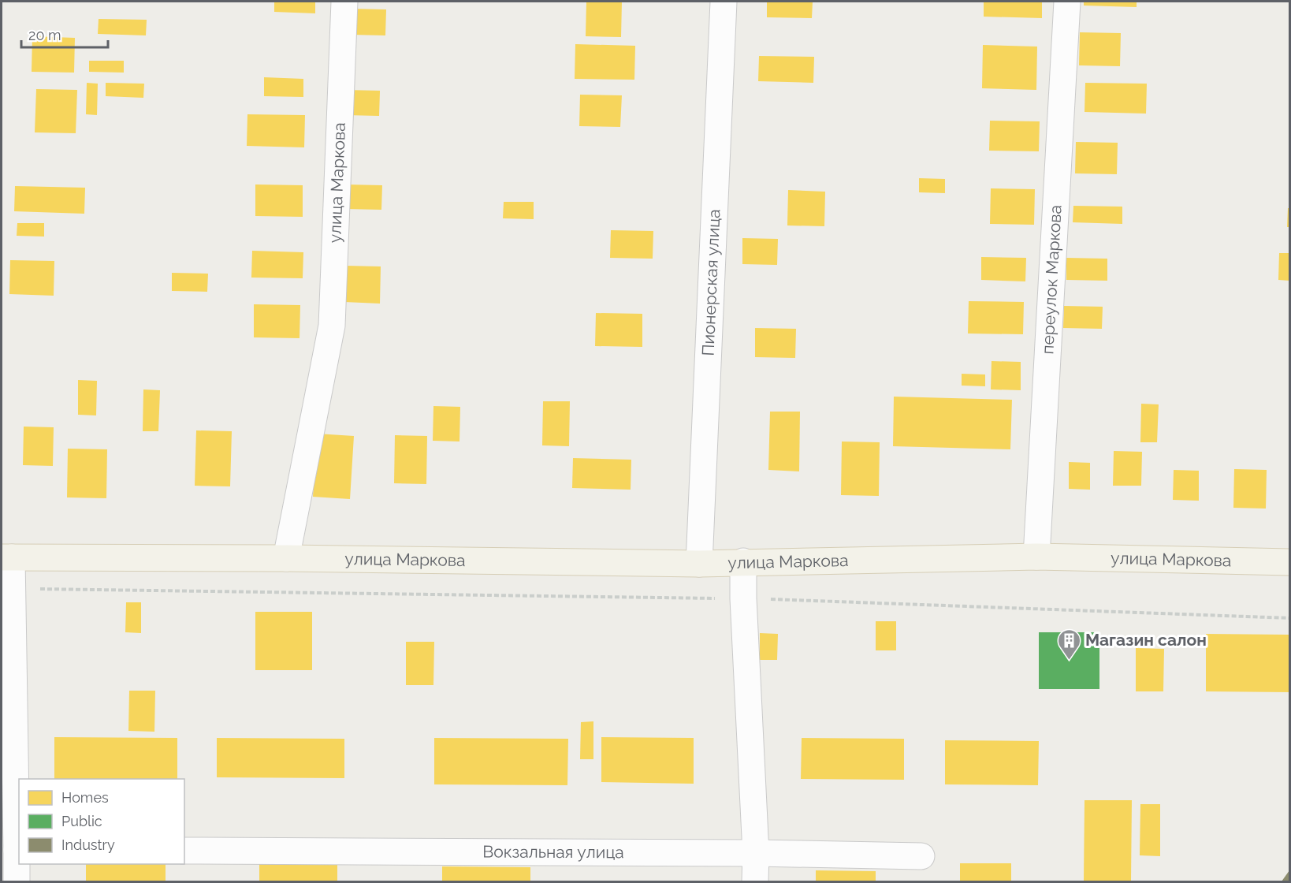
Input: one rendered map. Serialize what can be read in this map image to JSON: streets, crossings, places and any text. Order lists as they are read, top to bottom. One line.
{"streets":{"main road":["улица Маркова"],"street":["переулок Маркова","Пионерская улица","Вокзальная улица"]},"crossings":[["улица Маркова","переулок Маркова"],["улица Маркова","Пионерская улица"]],"places":{"building":["Магазин салон"]},"legend":["Homes","Public","Industry"],"scale_bar":"20 m"}
